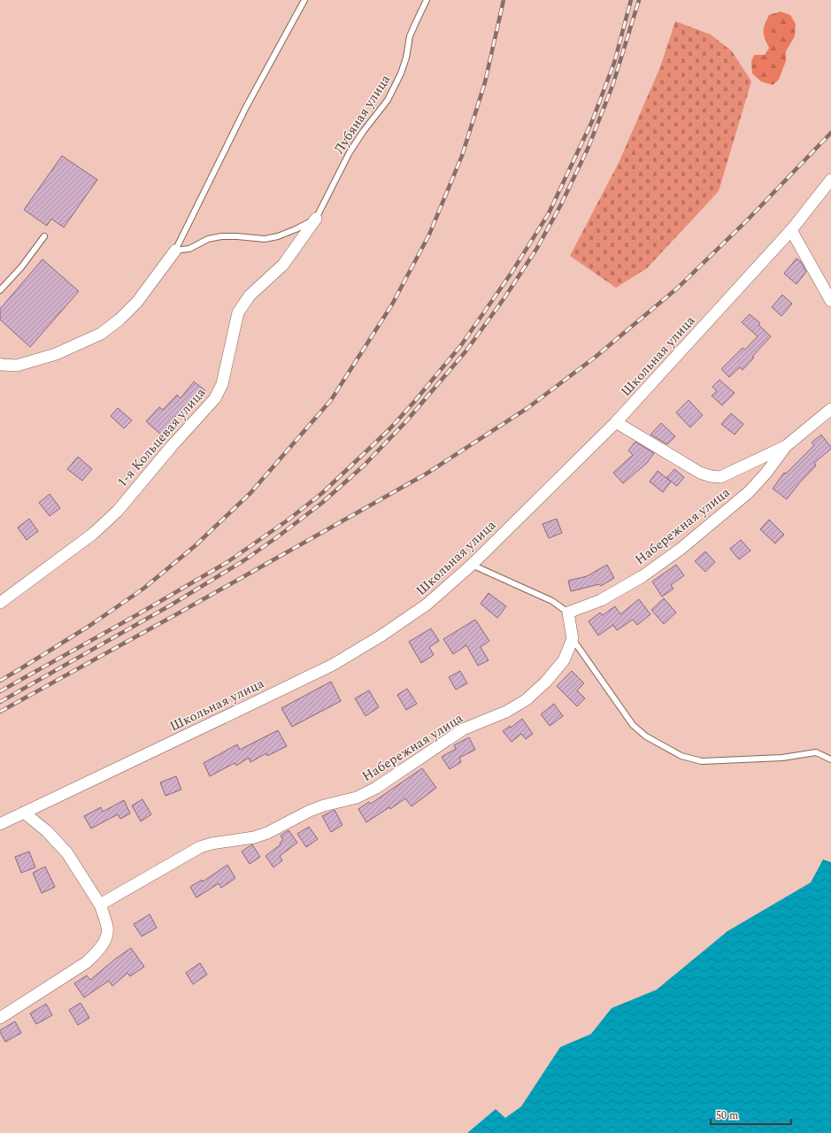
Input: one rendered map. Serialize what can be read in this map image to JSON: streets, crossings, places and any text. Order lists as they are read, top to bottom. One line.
{"streets":{"street":["Школьная улица","1-я Кольцевая улица","Набережная улица"],"lane":["Лубяная улица"]},"crossings":[["Лубяная улица","1-я Кольцевая улица"],["Школьная улица","Набережная улица"]],"scale_bar":"50 m"}
